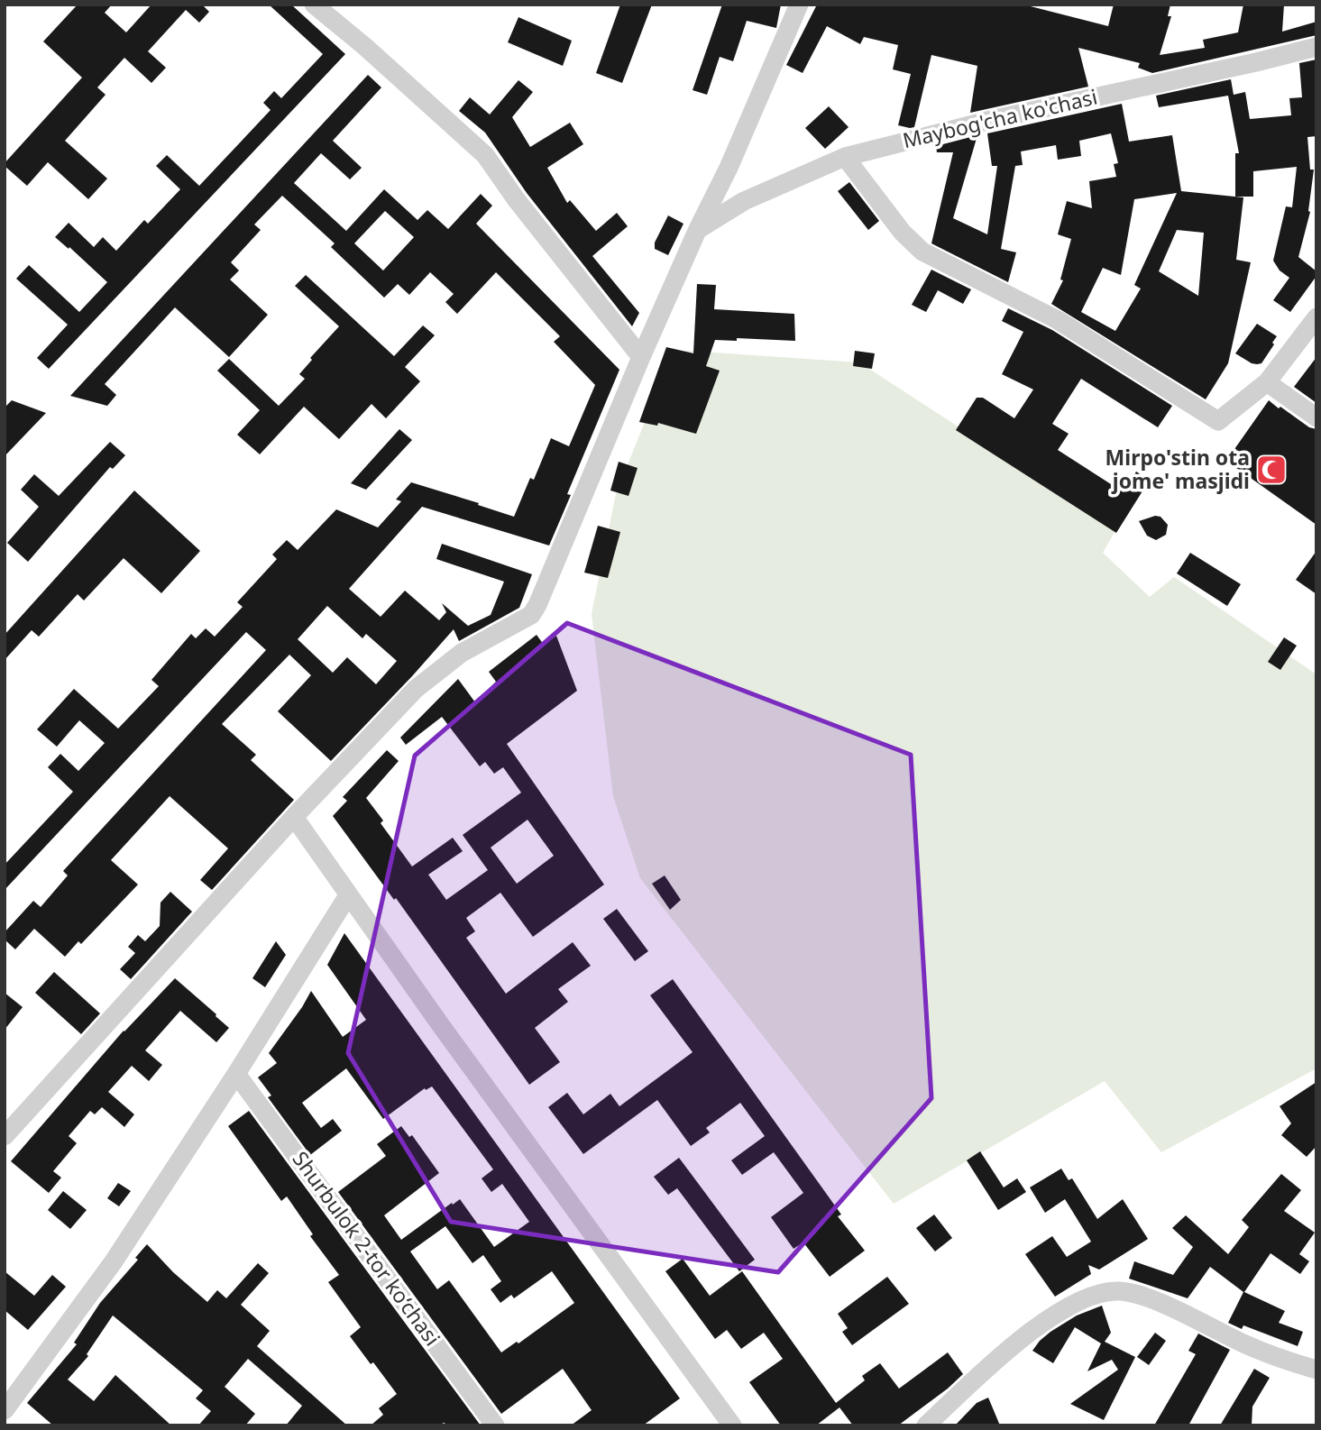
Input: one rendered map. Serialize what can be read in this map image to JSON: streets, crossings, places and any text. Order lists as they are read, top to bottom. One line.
{"streets":{"street":["Maybog'cha ko'chasi","Shurbulok 2-tor ko‘chasi"]},"places":{"mosque":["Mirpo'stin ota jome' masjidi"]}}
